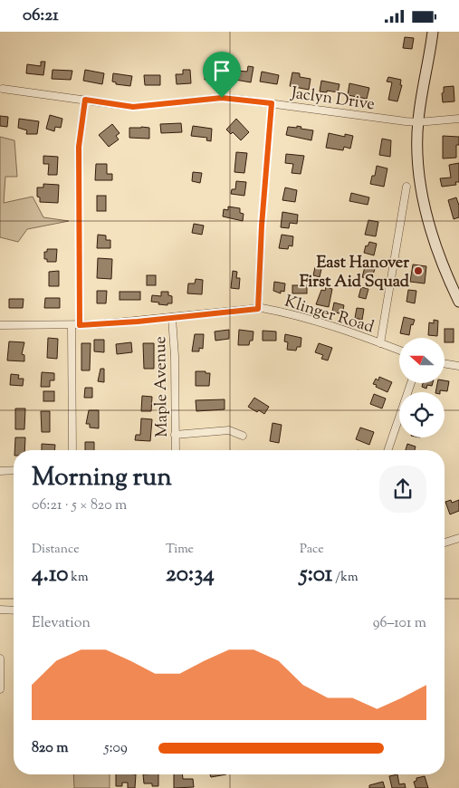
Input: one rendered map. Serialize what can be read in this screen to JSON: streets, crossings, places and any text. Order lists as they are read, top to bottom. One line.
{"streets":{"street":["Jaclyn Drive","Klinger Road","Maple Avenue"]},"crossings":[["Klinger Road","Maple Avenue"]],"places":["East Hanover First Aid Squad"],"north":"left","page":{"status":"06:21","heading":["Morning run","06:21 · 5 × 820 m"],"stats":[["Distance","4.10 km"],["Time","20:34"],["Pace","5:01 /km"]],"chart":["Elevation","96–101 m"],"list":[{"name":"820 m","note":"5:09"}]}}
